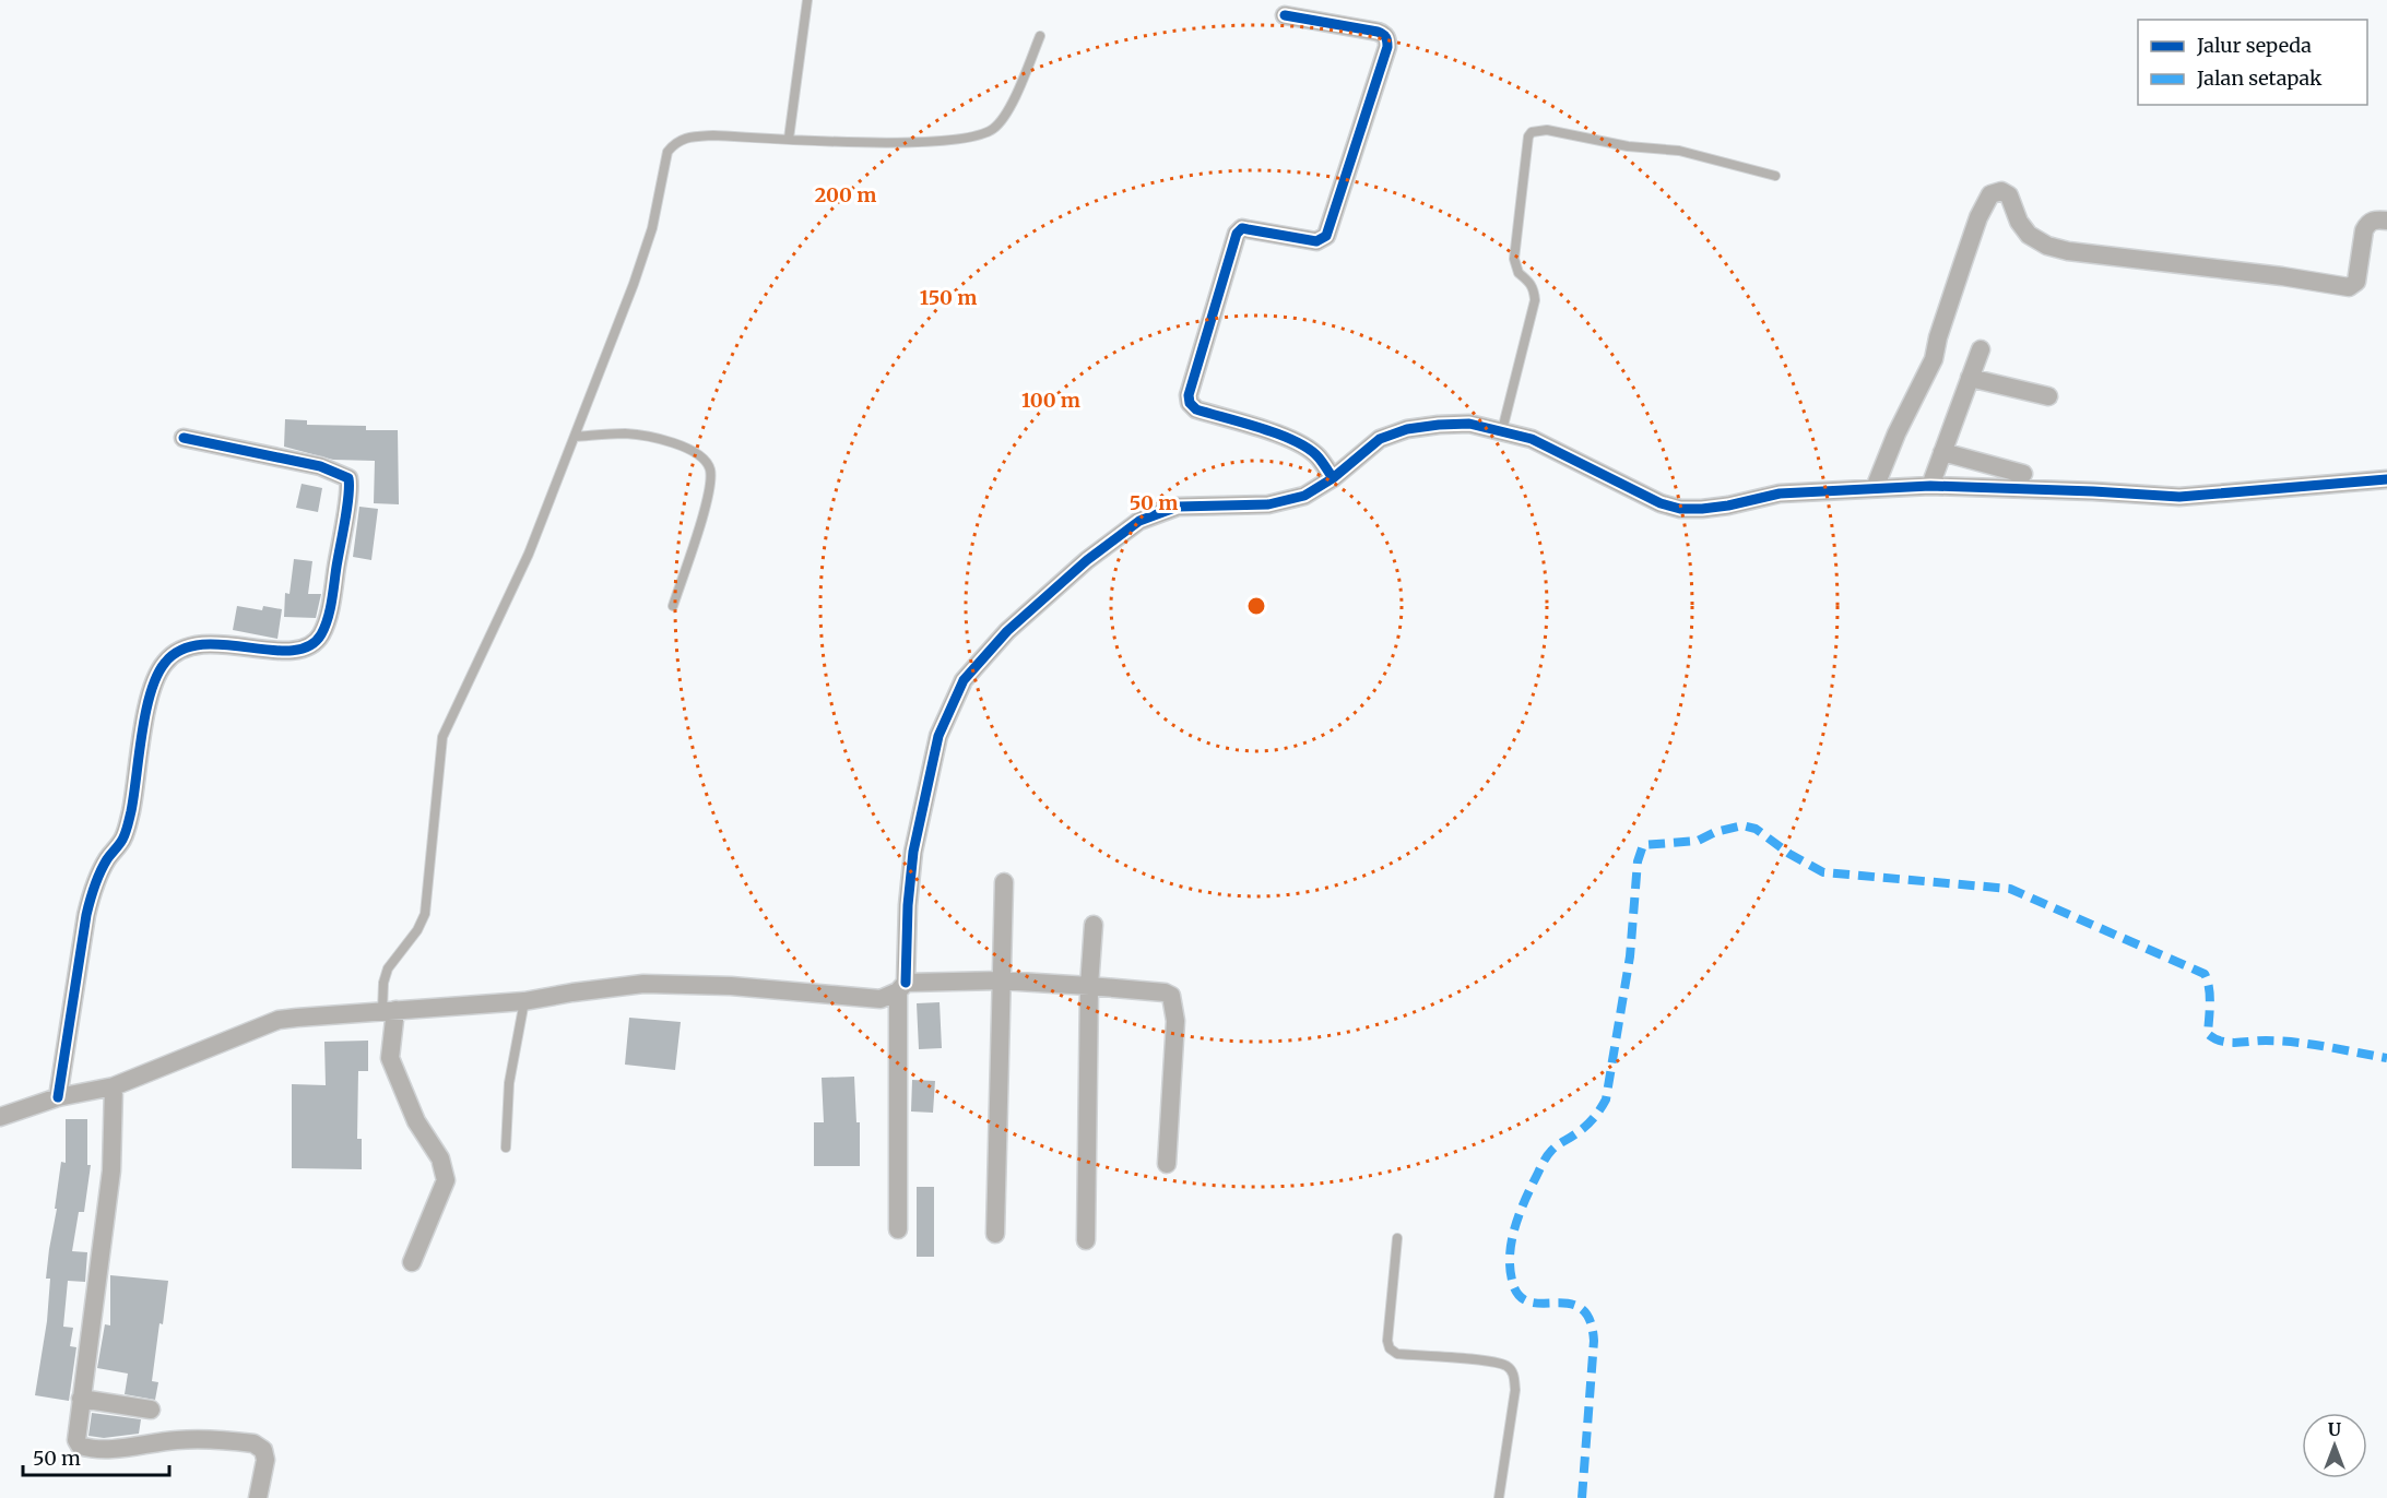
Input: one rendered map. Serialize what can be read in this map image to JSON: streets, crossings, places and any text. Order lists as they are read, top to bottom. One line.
{"legend":["Jalur sepeda","Jalan setapak"],"scale_bar":"50 m","north":"top","rings":["200 m","150 m","100 m","50 m"]}
